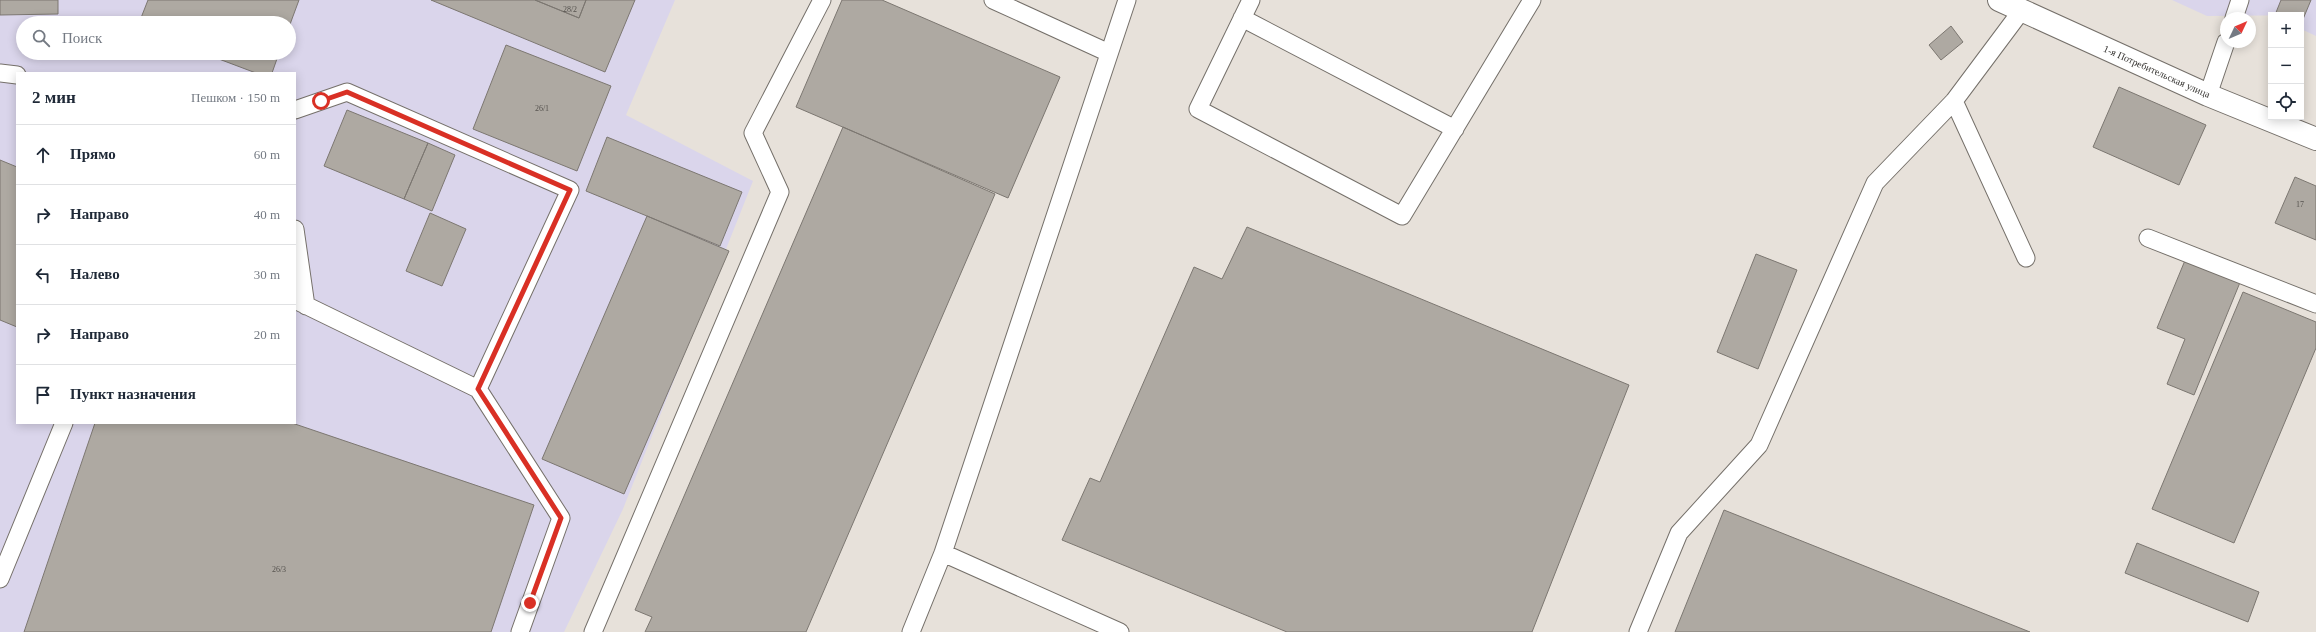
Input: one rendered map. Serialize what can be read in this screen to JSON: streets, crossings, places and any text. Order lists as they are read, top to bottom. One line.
{"streets":{"street":["1-я Потребительская улица"]},"house_numbers":["28/2","26/1","17","26/3"],"north":"top right","page":{"map_buttons":["+","−"],"search":"Поиск","heading":["2 мин","Пешком · 150 m"],"list":[["Прямо","60 m"],["Направо","40 m"],["Налево","30 m"],["Направо","20 m"],"Пункт назначения"]}}
